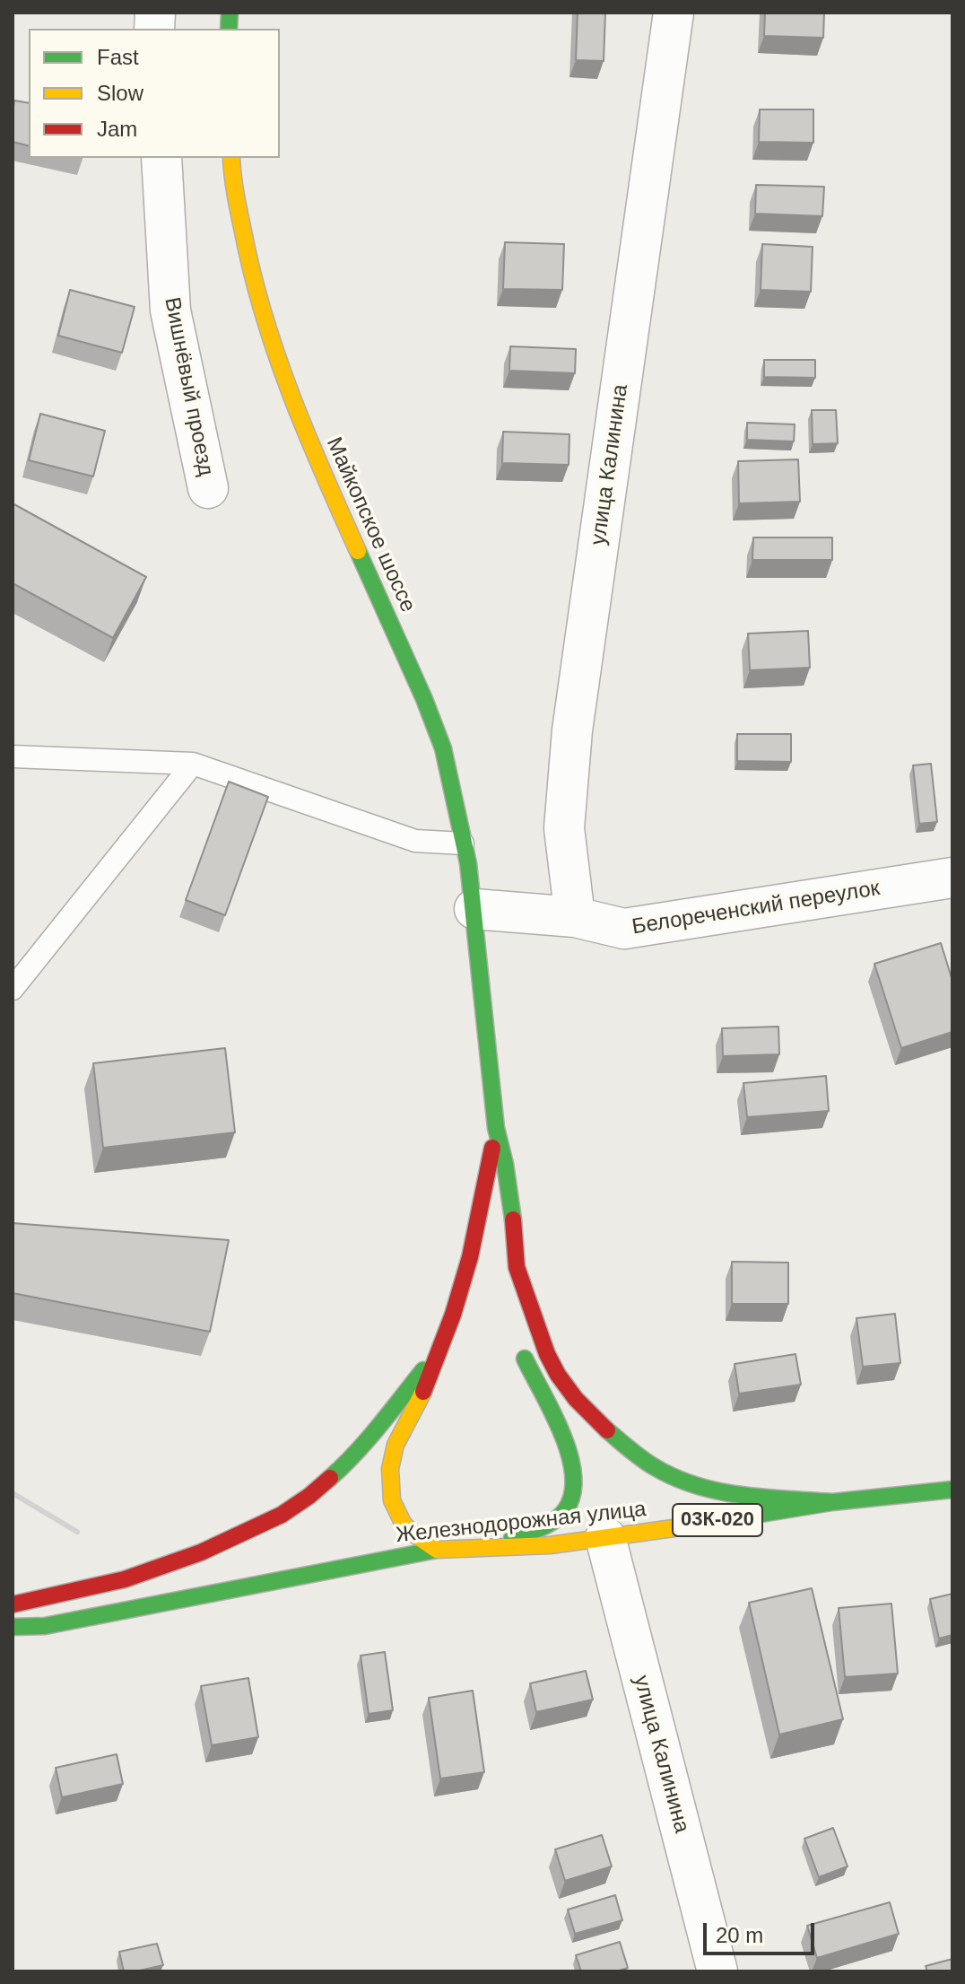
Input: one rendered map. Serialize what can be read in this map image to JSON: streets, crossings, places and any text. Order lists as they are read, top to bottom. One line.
{"streets":{"main road":["Майкопское шоссе","03К-020","Железнодорожная улица"],"street":["Вишнёвый проезд","улица Калинина","Белореченский переулок"]},"crossings":[["улица Калинина","Белореченский переулок"],["улица Калинина","Железнодорожная улица"],["Майкопское шоссе","Белореченский переулок"]],"legend":["Fast","Slow","Jam"],"scale_bar":"20 m"}
